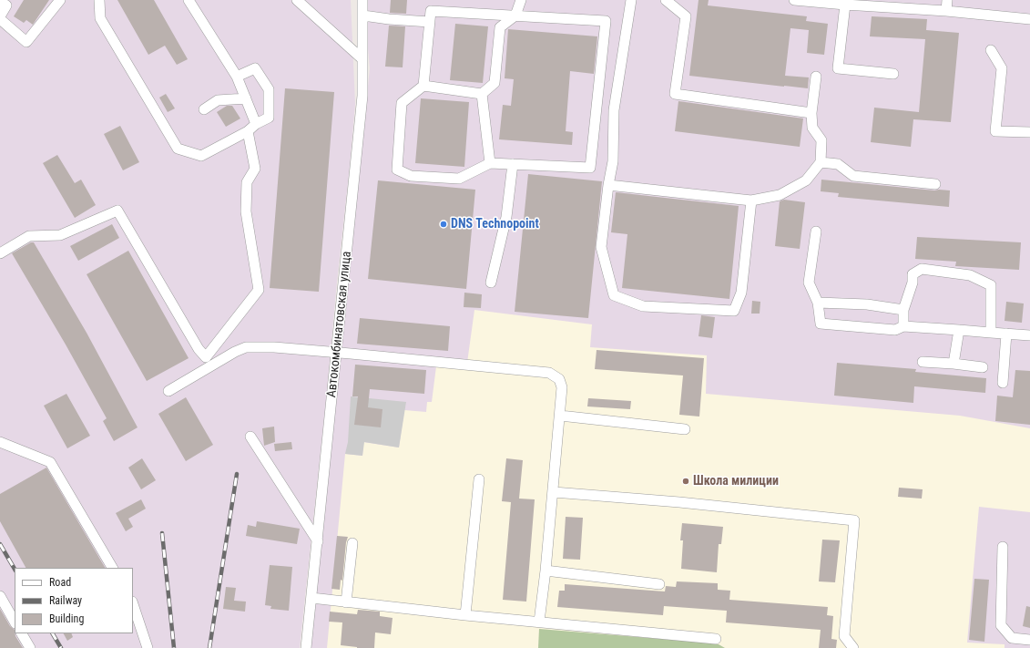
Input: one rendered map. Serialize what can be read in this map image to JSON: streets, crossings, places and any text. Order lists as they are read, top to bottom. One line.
{"streets":{"street":["Автокомбинатовская улица"]},"places":["DNS Technopoint","Школа милиции"],"legend":["Road","Railway","Building"]}
